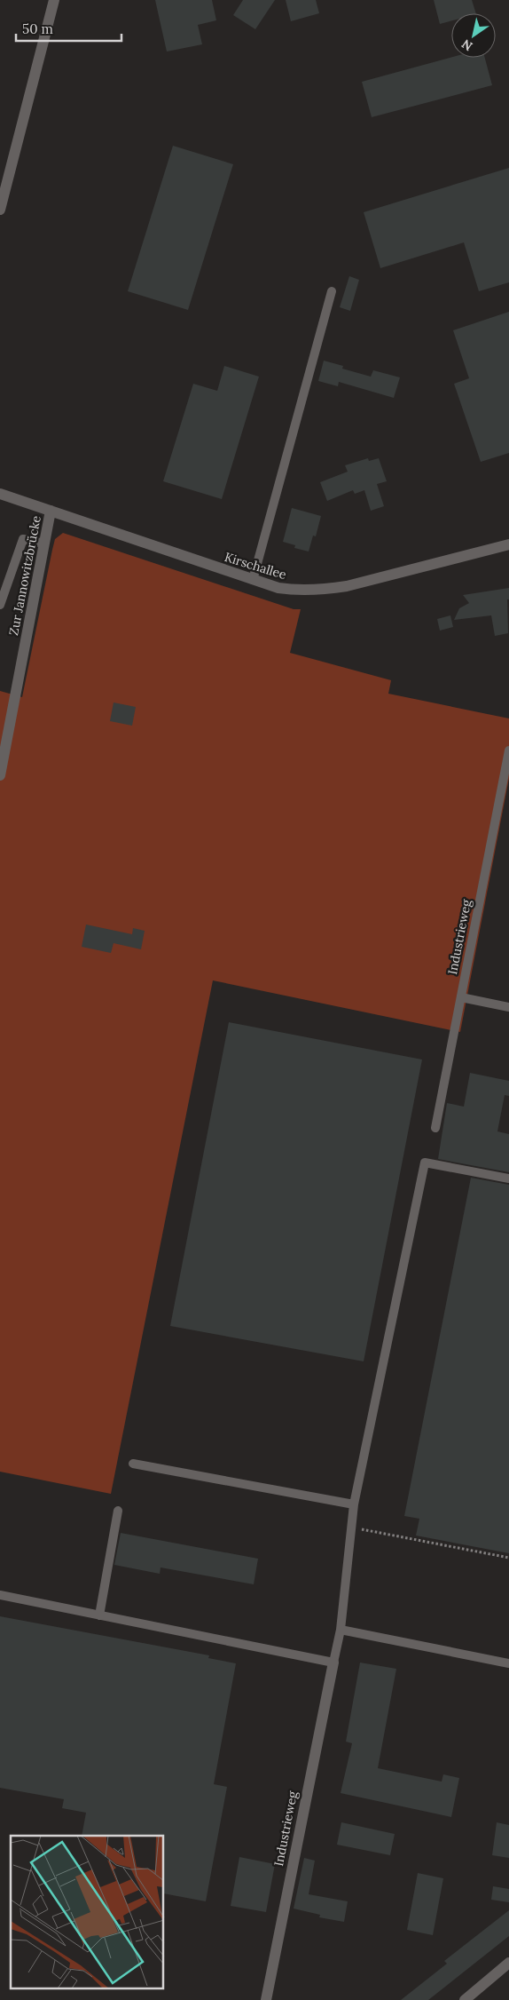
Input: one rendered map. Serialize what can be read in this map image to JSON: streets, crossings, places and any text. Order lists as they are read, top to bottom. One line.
{"streets":{"street":["Kirschallee","Zur Jannowitzbrücke","Industrieweg"]},"crossings":[["Kirschallee","Zur Jannowitzbrücke"]],"scale_bar":"50 m","north":"bottom left"}
